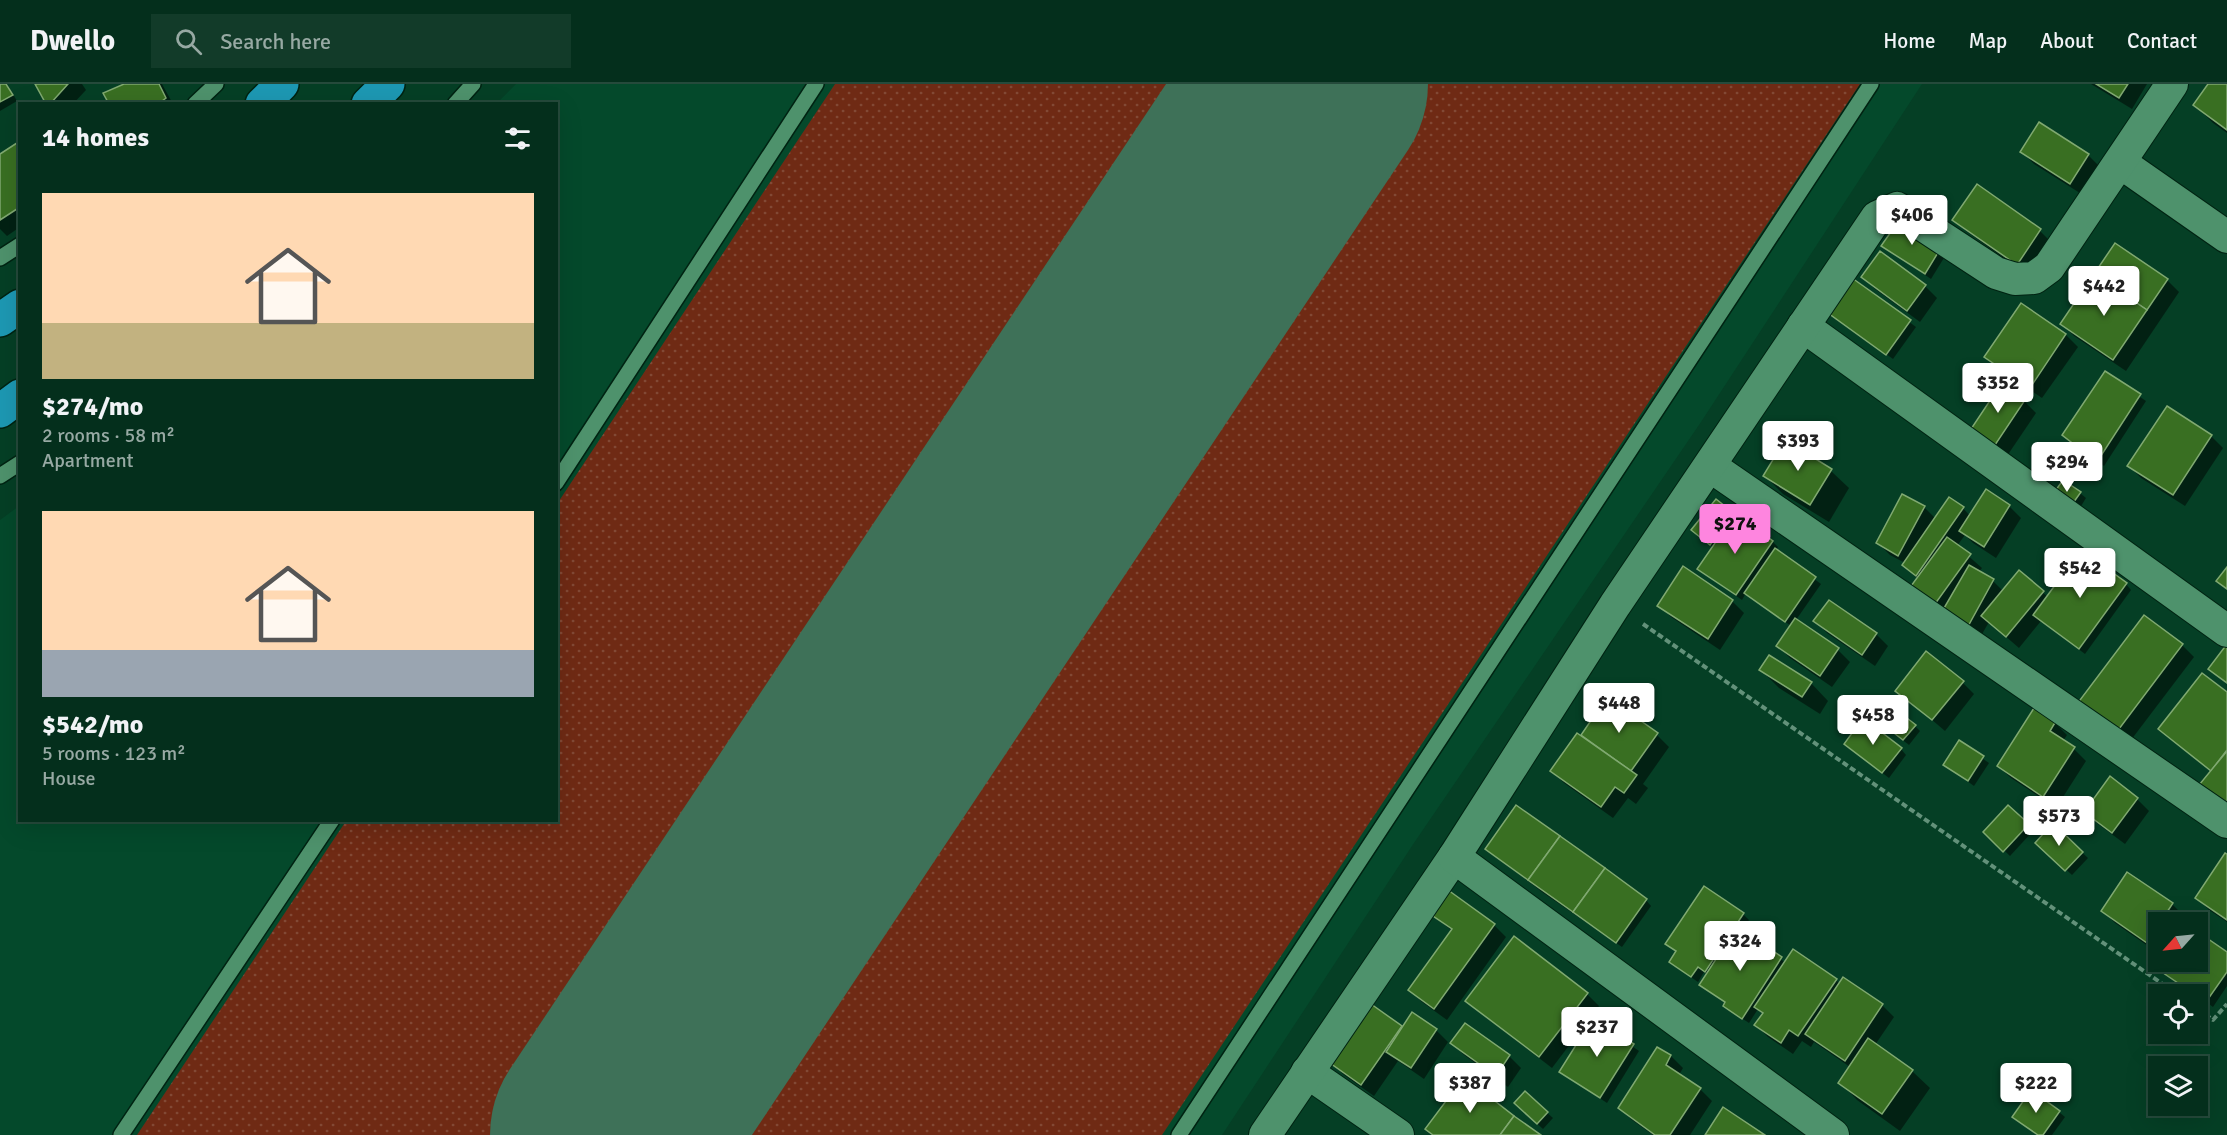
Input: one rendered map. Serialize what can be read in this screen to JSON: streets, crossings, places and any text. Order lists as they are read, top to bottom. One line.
{"north":"bottom left","page":{"header":"Dwello","search":"Search here","nav":["Home","Map","About","Contact"],"heading":"14 homes","list":[{"name":"$274/mo","note":"2 rooms · 58 m² · Apartment"},{"name":"$542/mo","note":"5 rooms · 123 m² · House"}],"price":["$406","$442","$352","$393","$294","$274","$542","$448","$458","$573","$324","$237","$387","$222"]}}
